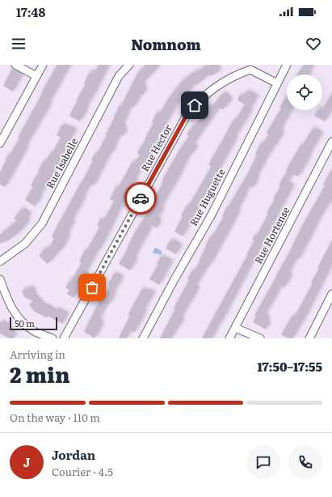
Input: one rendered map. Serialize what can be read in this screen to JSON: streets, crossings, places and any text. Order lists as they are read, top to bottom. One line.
{"streets":{"street":["Rue Hector","Rue Isabelle","Rue Huguette","Rue Hortense"]},"crossings":[["Rue Hector","Rue Huguette"]],"scale_bar":"50 m","page":{"status":"17:48","header":"Nomnom","scale":"50 m","heading":["2 min","Arriving in","17:50–17:55"],"panel":["Jordan","Courier · 4.5"],"bar":"On the way · 110 m","round":"J"}}
